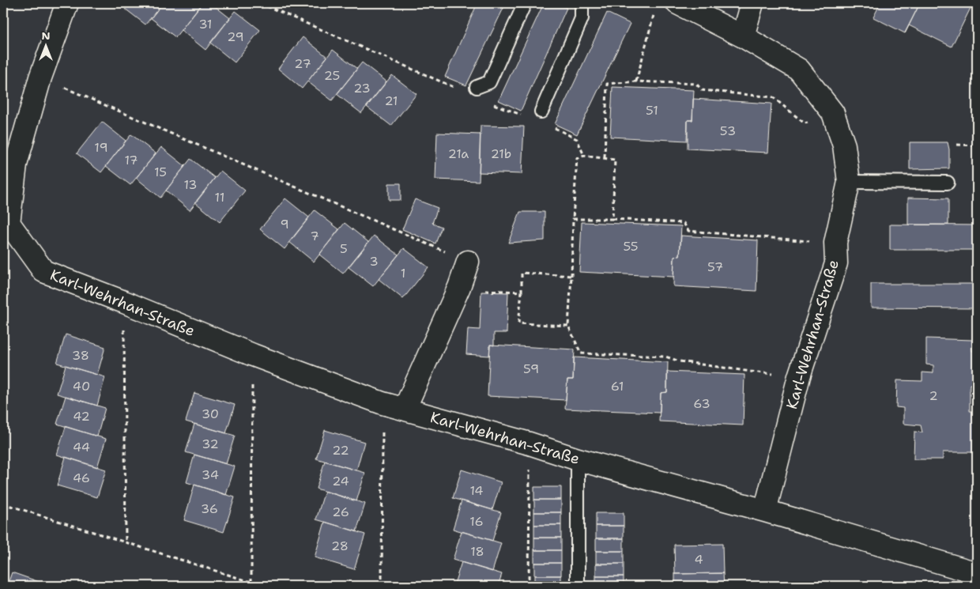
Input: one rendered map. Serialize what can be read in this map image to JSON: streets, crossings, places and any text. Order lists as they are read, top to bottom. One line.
{"streets":{"street":["Karl-Wehrhan-Straße"]},"house_numbers":["31","29","27","25","23","21","51","53","19","21a","21b","17","15","13","11","9","7","55","5","3","57","1","38","59","40","61","2","63","30","42","32","44","22","34","46","24","14","36","26","16","28","18","4"],"north":"top"}
